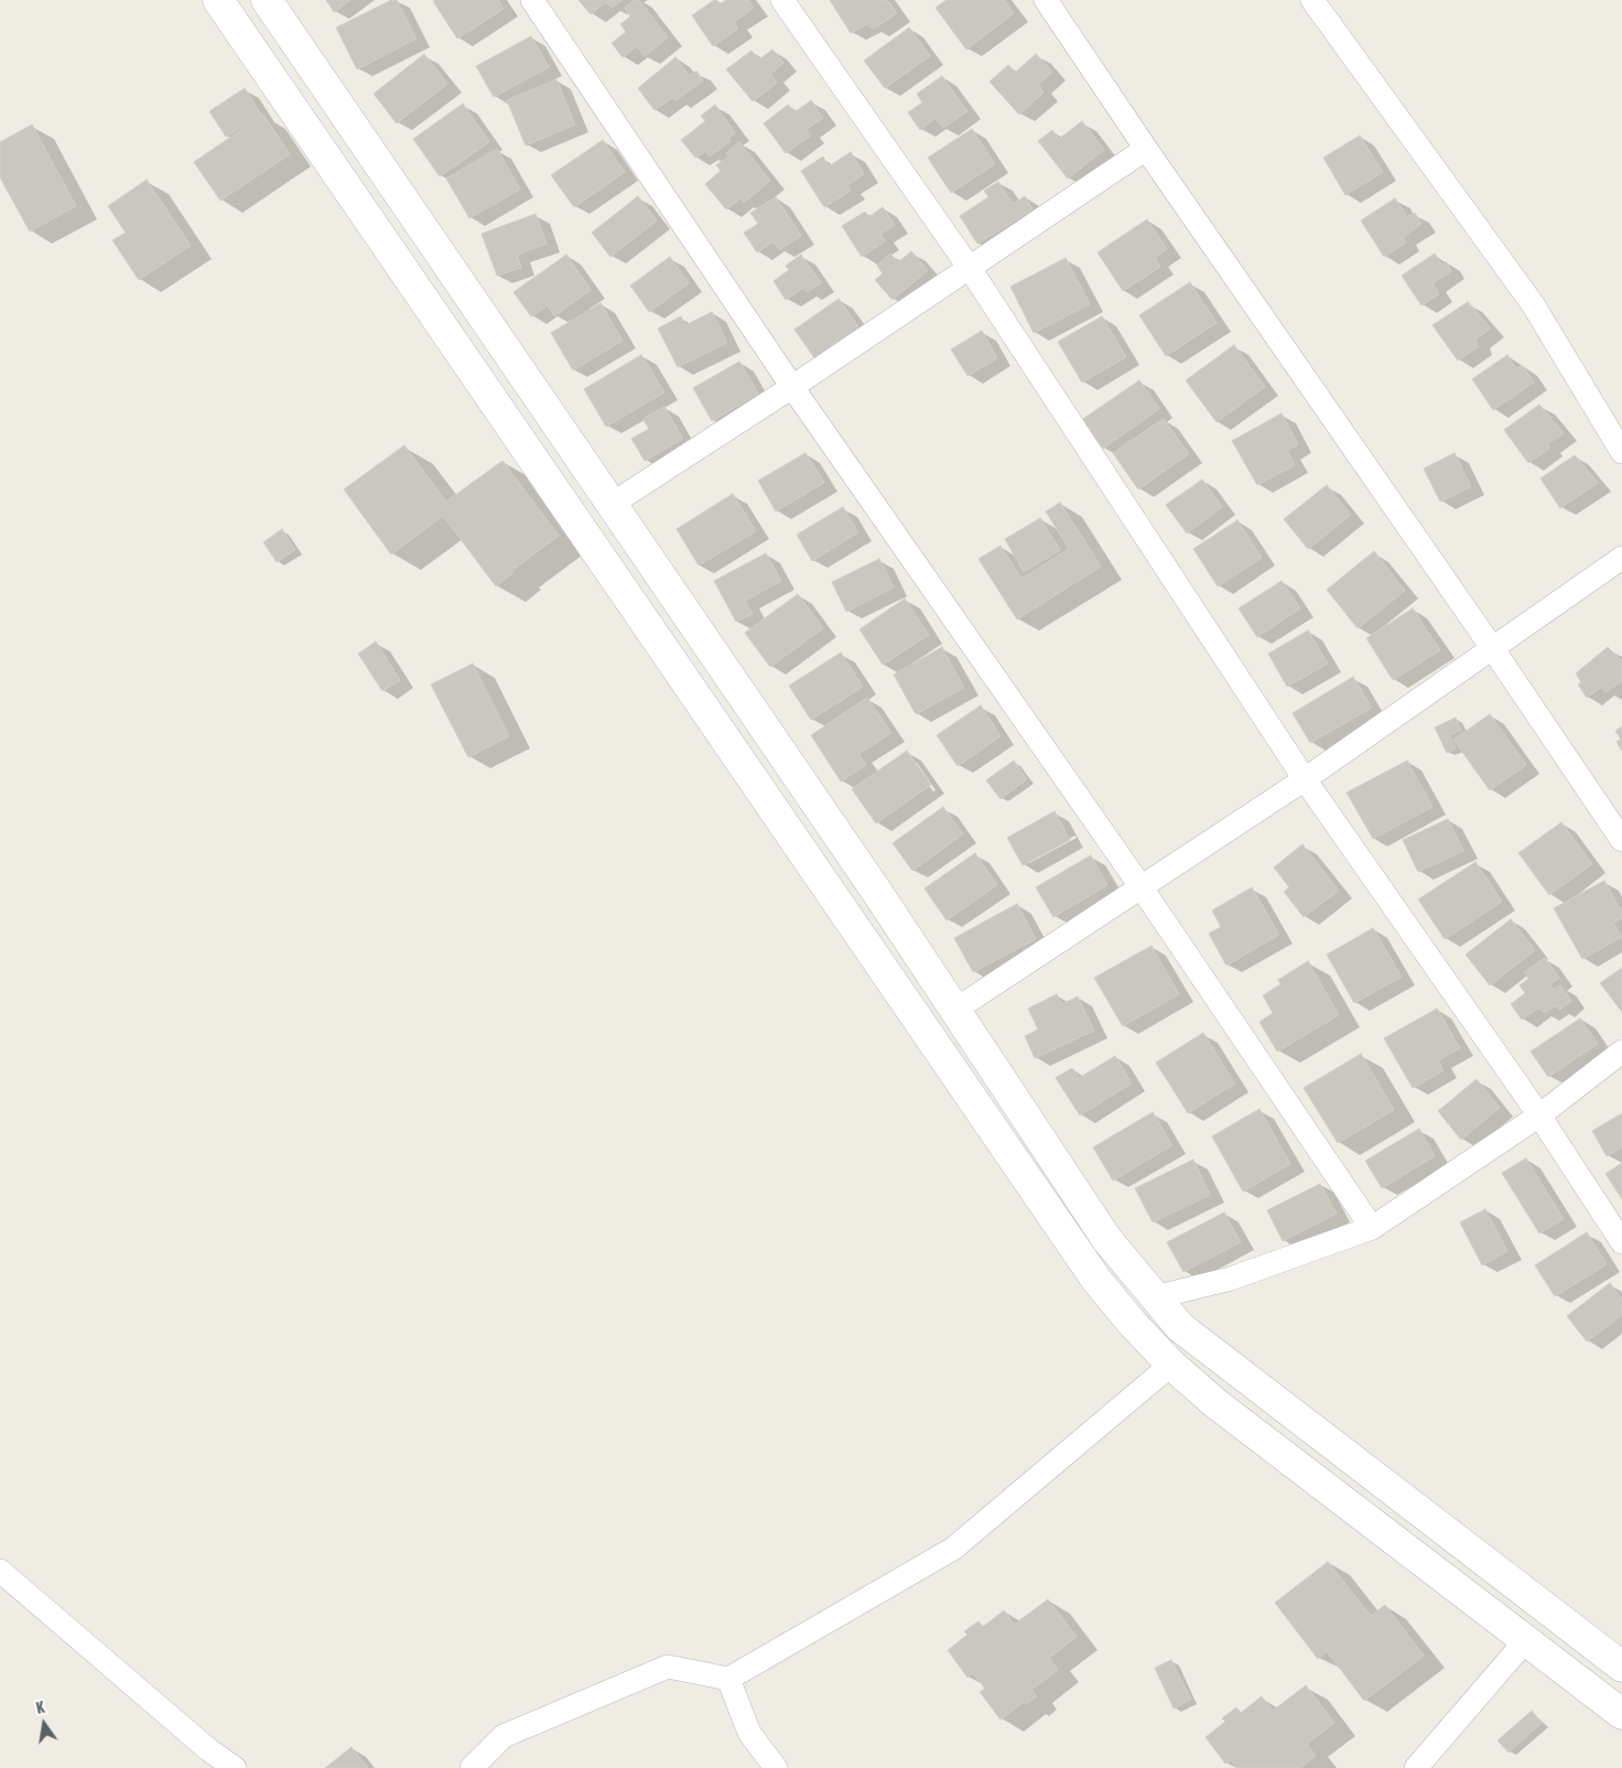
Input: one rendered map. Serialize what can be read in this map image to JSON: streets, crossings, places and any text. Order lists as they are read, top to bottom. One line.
{"north":"top"}
